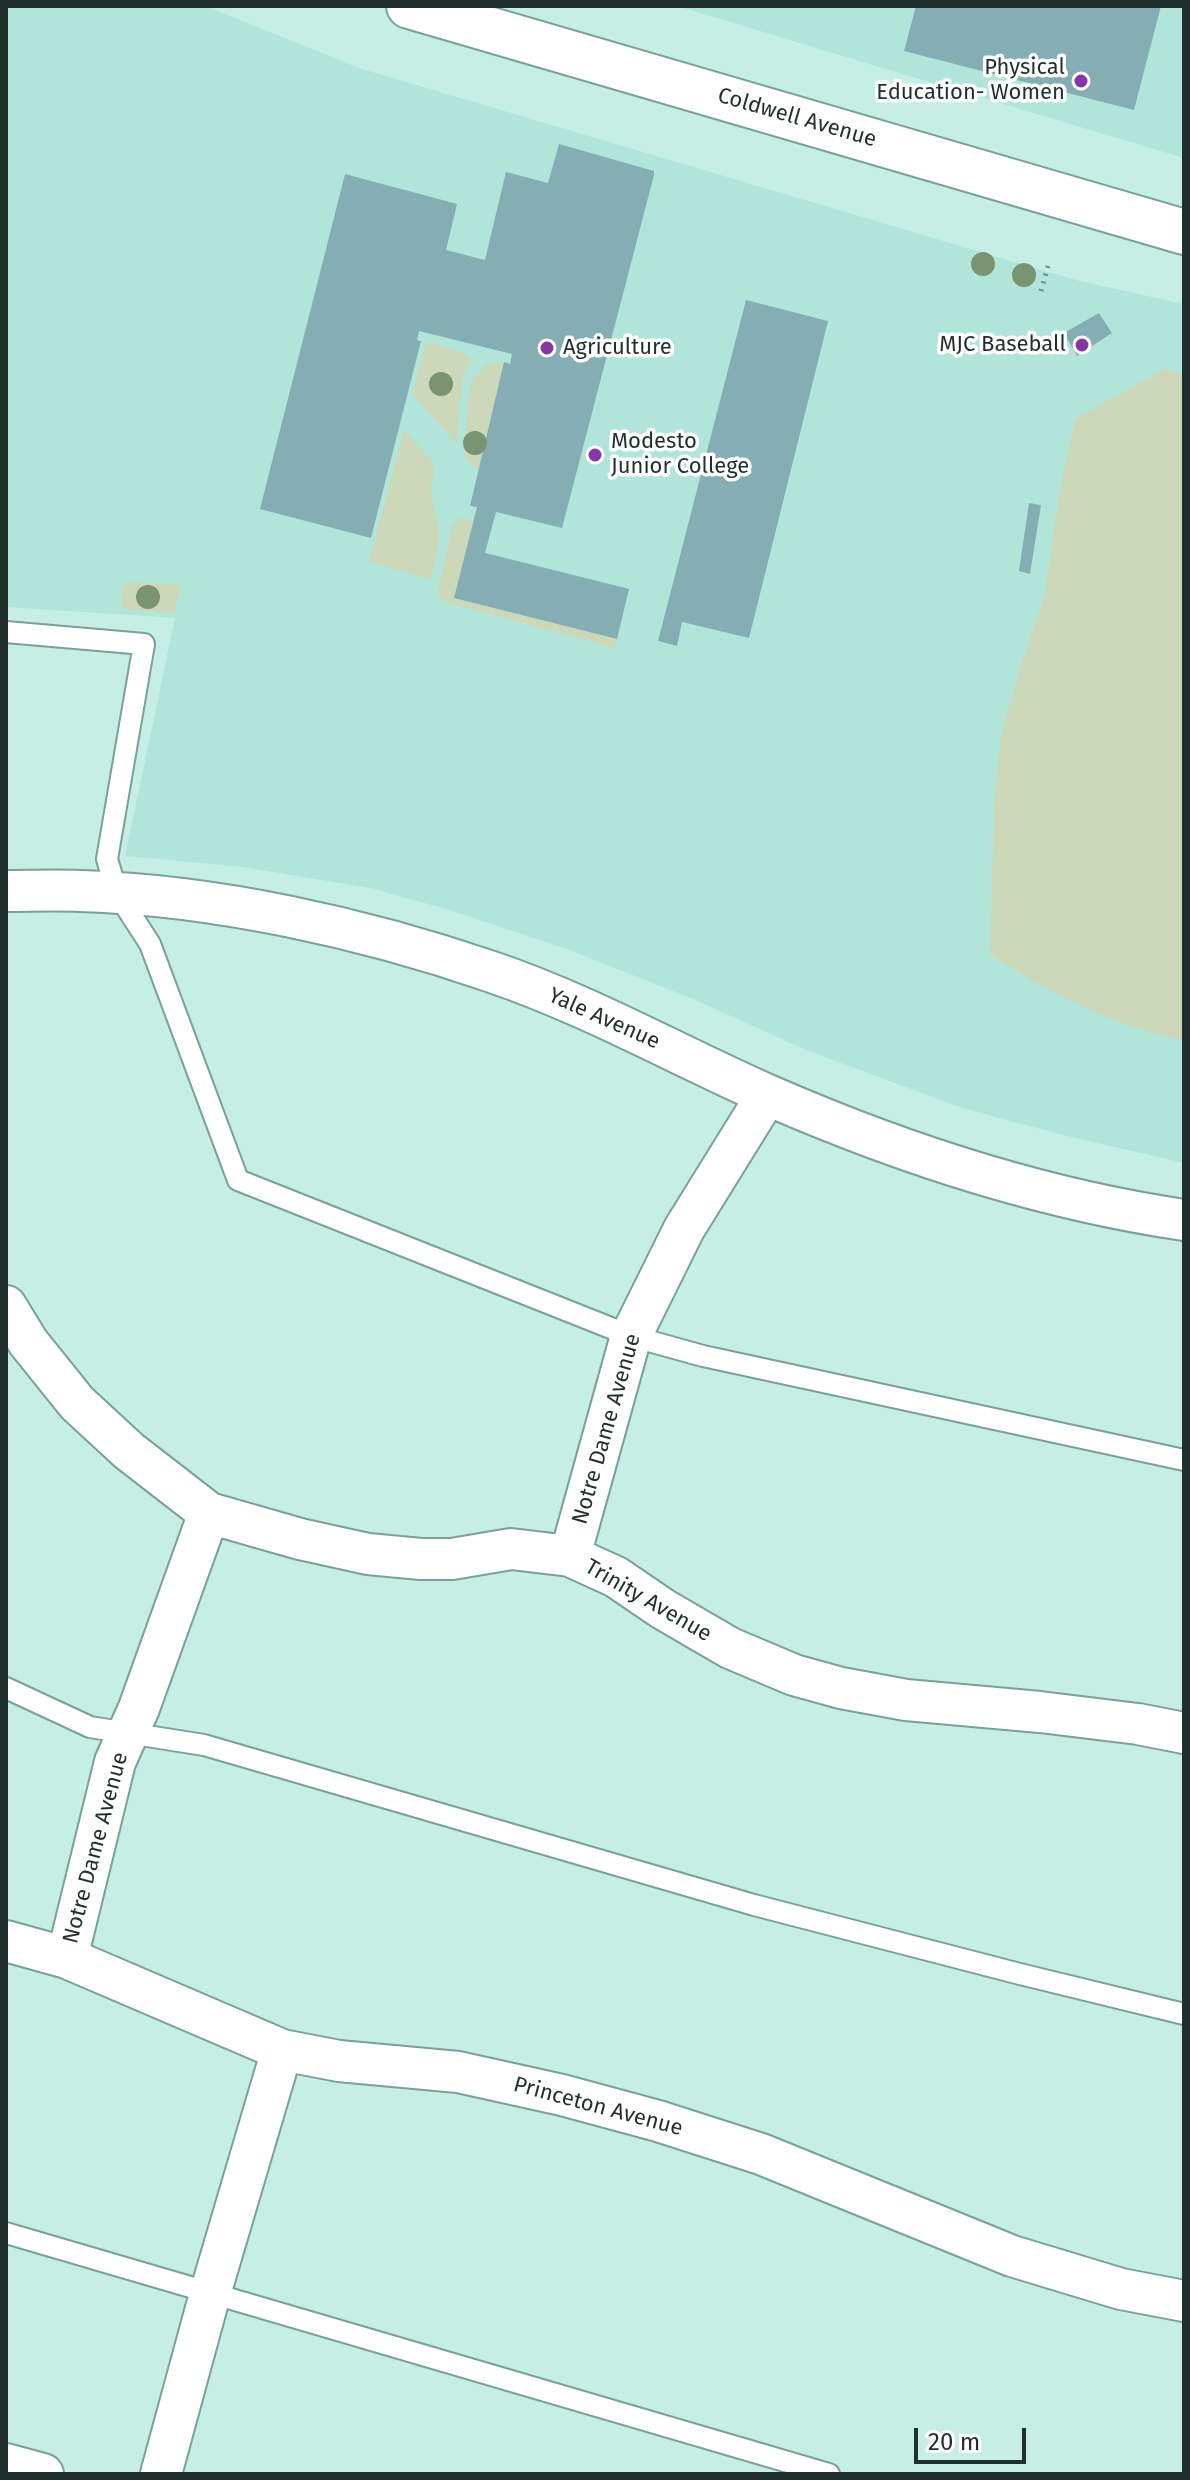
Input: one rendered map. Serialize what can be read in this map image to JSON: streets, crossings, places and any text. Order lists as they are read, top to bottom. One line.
{"streets":{"street":["Coldwell Avenue","Yale Avenue","Notre Dame Avenue","Trinity Avenue","Princeton Avenue"]},"crossings":[["Yale Avenue","Notre Dame Avenue"],["Notre Dame Avenue","Trinity Avenue"],["Notre Dame Avenue","Princeton Avenue"]],"places":["Physical Education- Women","MJC Baseball","Agriculture","Modesto Junior College"],"scale_bar":"20 m"}
